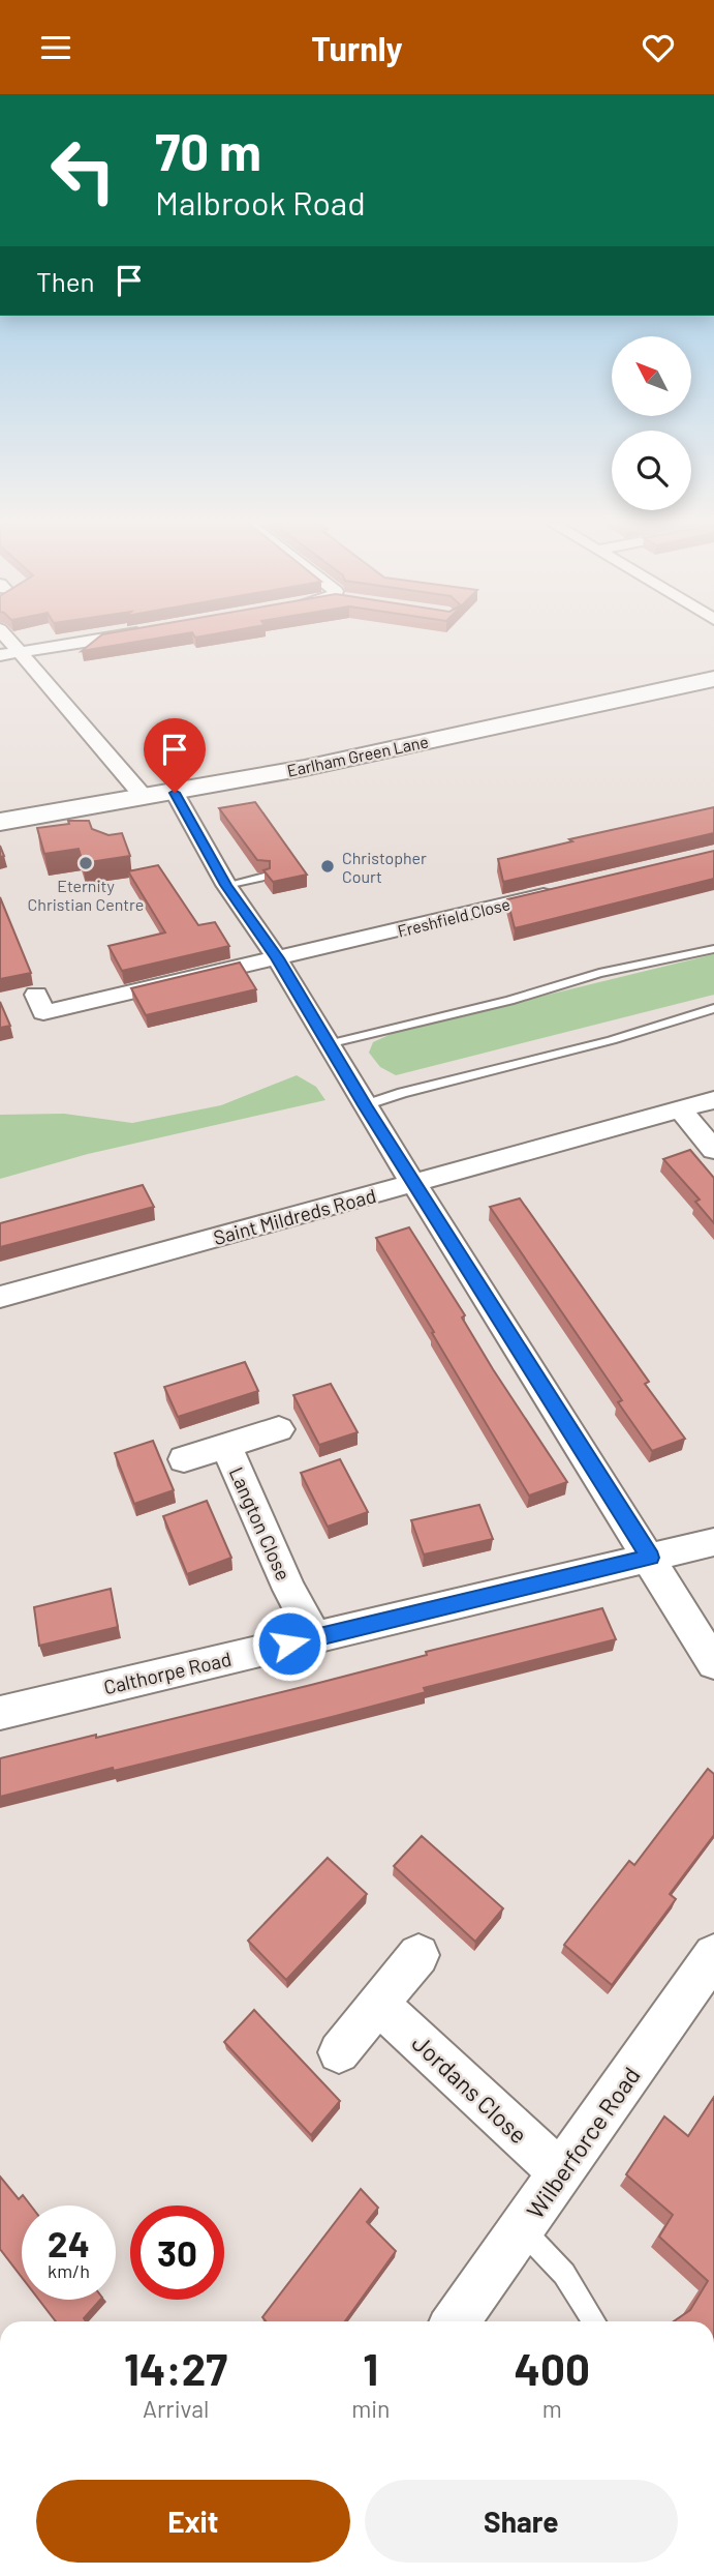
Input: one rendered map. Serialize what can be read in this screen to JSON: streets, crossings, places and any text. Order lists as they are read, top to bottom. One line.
{"streets":{"street":["Earlham Green Lane","Freshfield Close","Saint Mildreds Road","Langton Close","Calthorpe Road","Jordans Close","Wilberforce Road"]},"crossings":[["Langton Close","Calthorpe Road"],["Jordans Close","Wilberforce Road"]],"places":["Eternity Christian Centre","Christopher Court"],"north":"top left","page":{"header":"Turnly","turn":["70 m","Malbrook Road"],"then":"Then","speed":"24 km/h","limit":"30","eta":["14:27","Arrival","1","min","400","m"],"buttons":["Exit","Share"]}}
